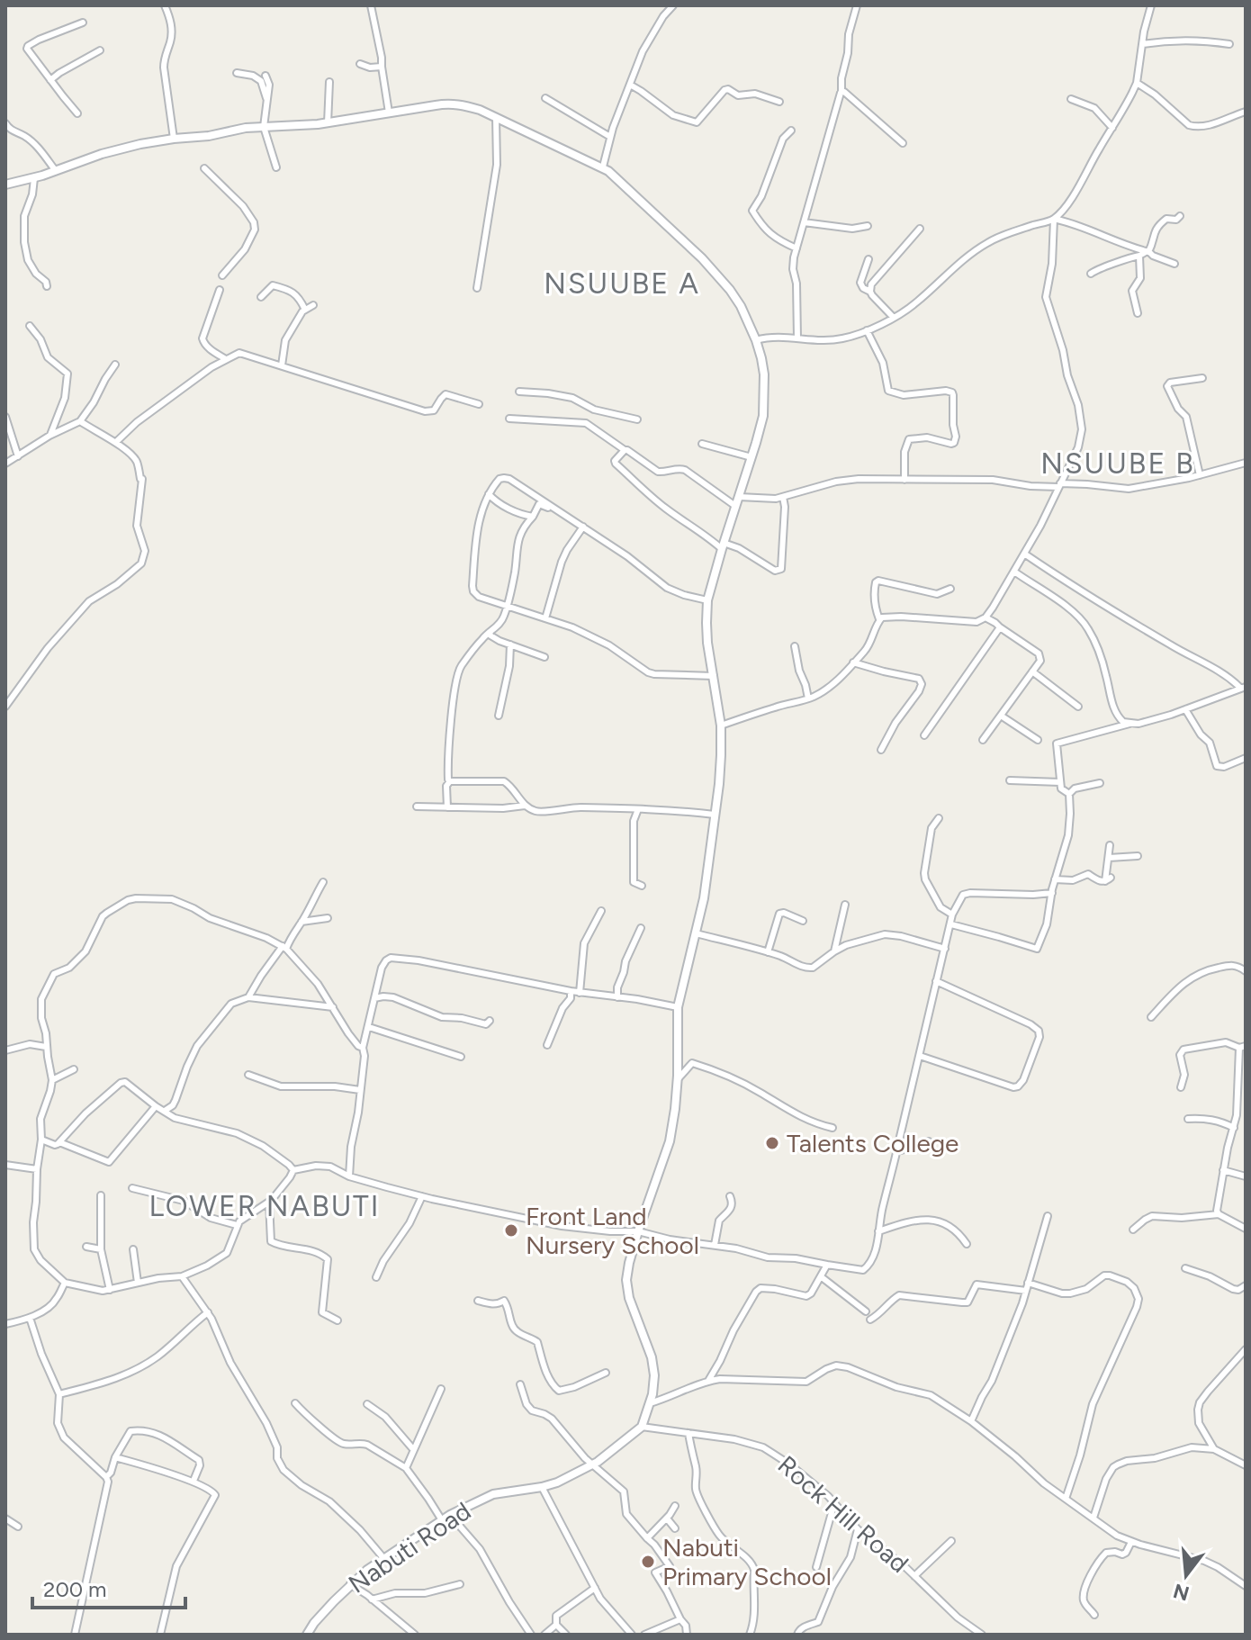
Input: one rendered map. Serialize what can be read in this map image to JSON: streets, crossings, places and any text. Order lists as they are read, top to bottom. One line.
{"streets":{"street":["Rock Hill Road","Nabuti Road"]},"crossings":[["Rock Hill Road","Nabuti Road"]],"districts":["NSUUBE A","NSUUBE B","LOWER NABUTI"],"places":["Talents College","Front Land Nursery School","Nabuti Primary School"],"scale_bar":"200 m","north":"bottom"}
